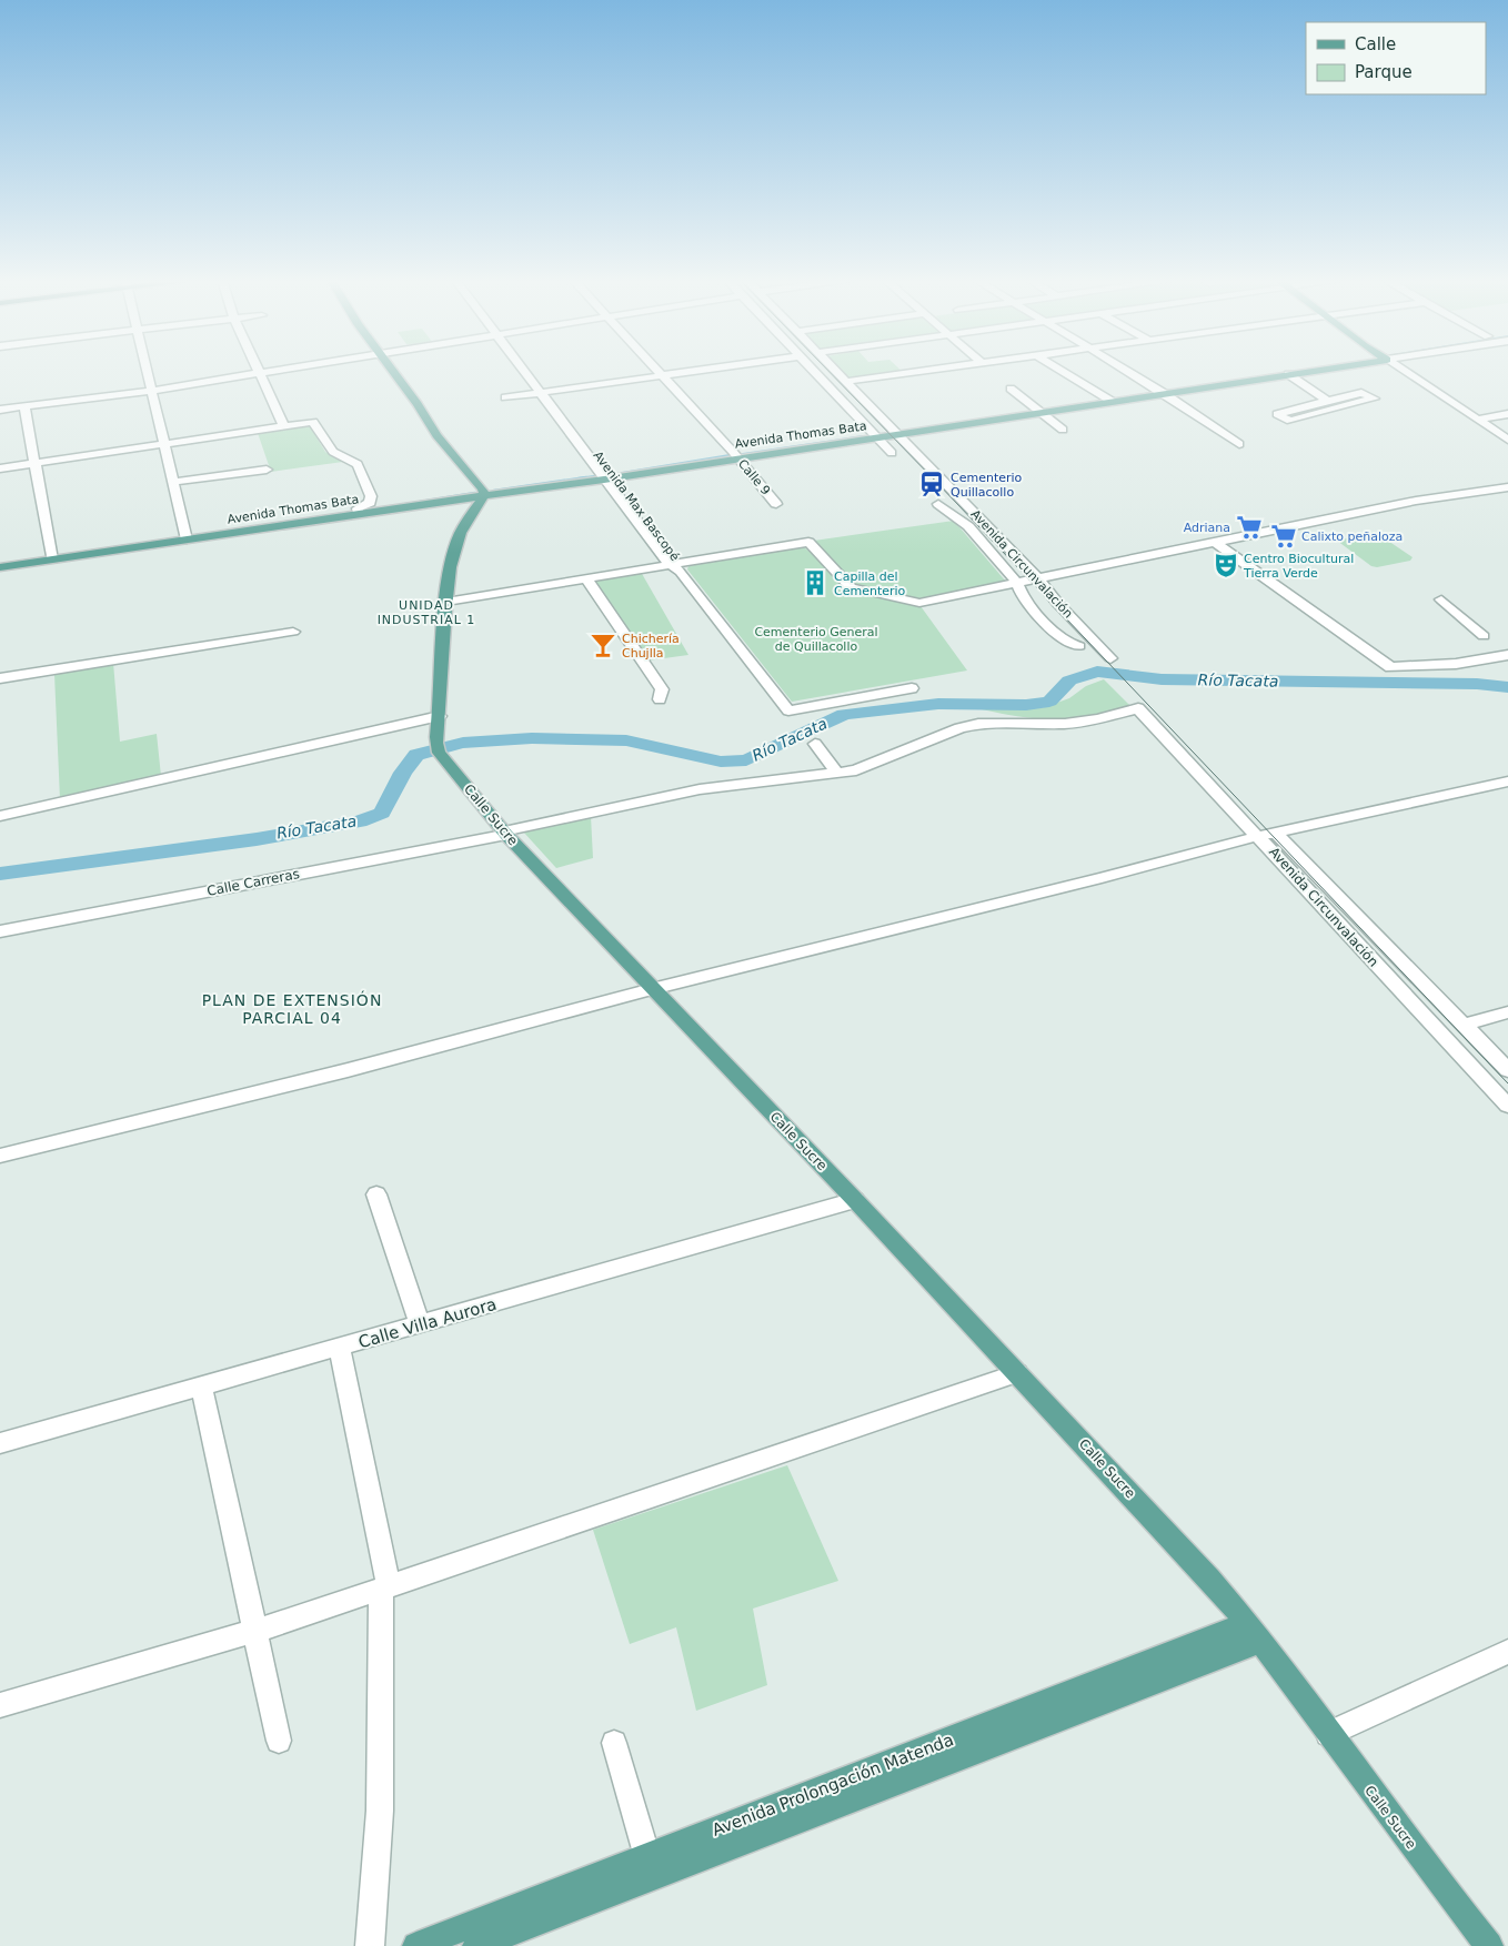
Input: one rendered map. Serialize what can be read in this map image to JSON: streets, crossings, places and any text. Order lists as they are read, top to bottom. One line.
{"streets":{"main road":["Avenida Thomas Bata","Calle Sucre","Avenida Prolongación Matenda"],"street":["Calle 9","Avenida Max Bascopé","Avenida Circunvalación","Calle Carreras","Calle Villa Aurora"]},"crossings":[["Avenida Thomas Bata","Calle 9"],["Avenida Thomas Bata","Avenida Max Bascopé"],["Avenida Thomas Bata","Avenida Circunvalación"],["Avenida Thomas Bata","Calle Sucre"],["Avenida Circunvalación","Calle Carreras"],["Calle Sucre","Calle Carreras"],["Calle Sucre","Calle Villa Aurora"],["Calle Sucre","Avenida Prolongación Matenda"]],"districts":["UNIDAD INDUSTRIAL 1","PLAN DE EXTENSIÓN PARCIAL 04"],"water":["Río Tacata"],"parks":["Cementerio General de Quillacollo"],"places":{"station":["Cementerio Quillacollo"],"supermarket":["Adriana","Calixto peñaloza"],"theatre":["Centro Biocultural Tierra Verde"],"building":["Capilla del Cementerio"],"bar":["Chichería Chujlla"]},"legend":["Calle","Parque"]}
